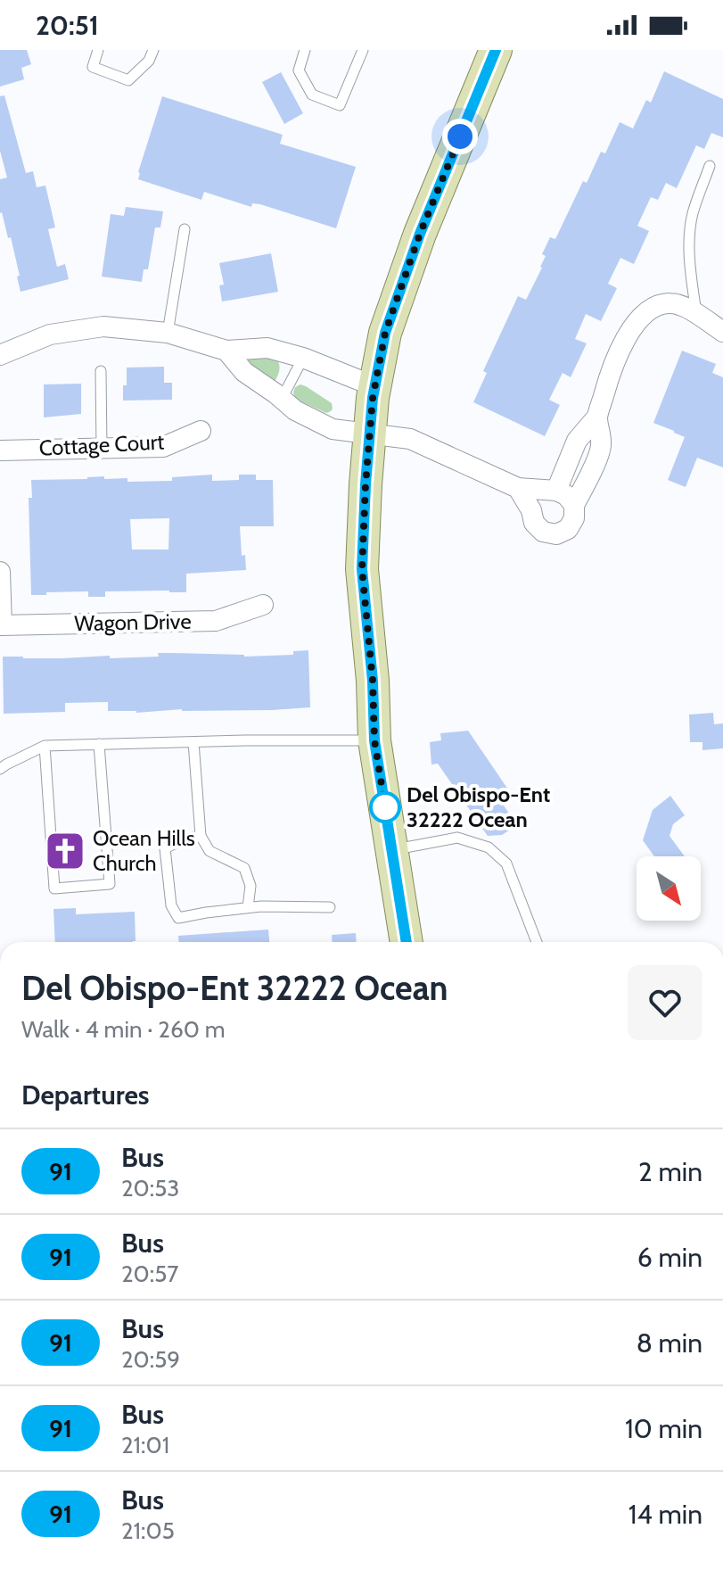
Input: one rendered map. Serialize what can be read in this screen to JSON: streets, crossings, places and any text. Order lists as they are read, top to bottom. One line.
{"streets":{"street":["Cottage Court","Wagon Drive"]},"places":{"other":["Del Obispo-Ent 32222 Ocean"],"church":["Ocean Hills Church"]},"lines":["bus line 91"],"north":"bottom right","page":{"status":"20:51","heading":[["Del Obispo-Ent 32222 Ocean","Walk · 4 min · 260 m"],"Departures"],"list":[{"mark":"91","name":"Bus","note":"20:53","value":"2 min"},{"mark":"91","name":"Bus","note":"20:57","value":"6 min"},{"mark":"91","name":"Bus","note":"20:59","value":"8 min"},{"mark":"91","name":"Bus","note":"21:01","value":"10 min"},{"mark":"91","name":"Bus","note":"21:05","value":"14 min"}]}}
